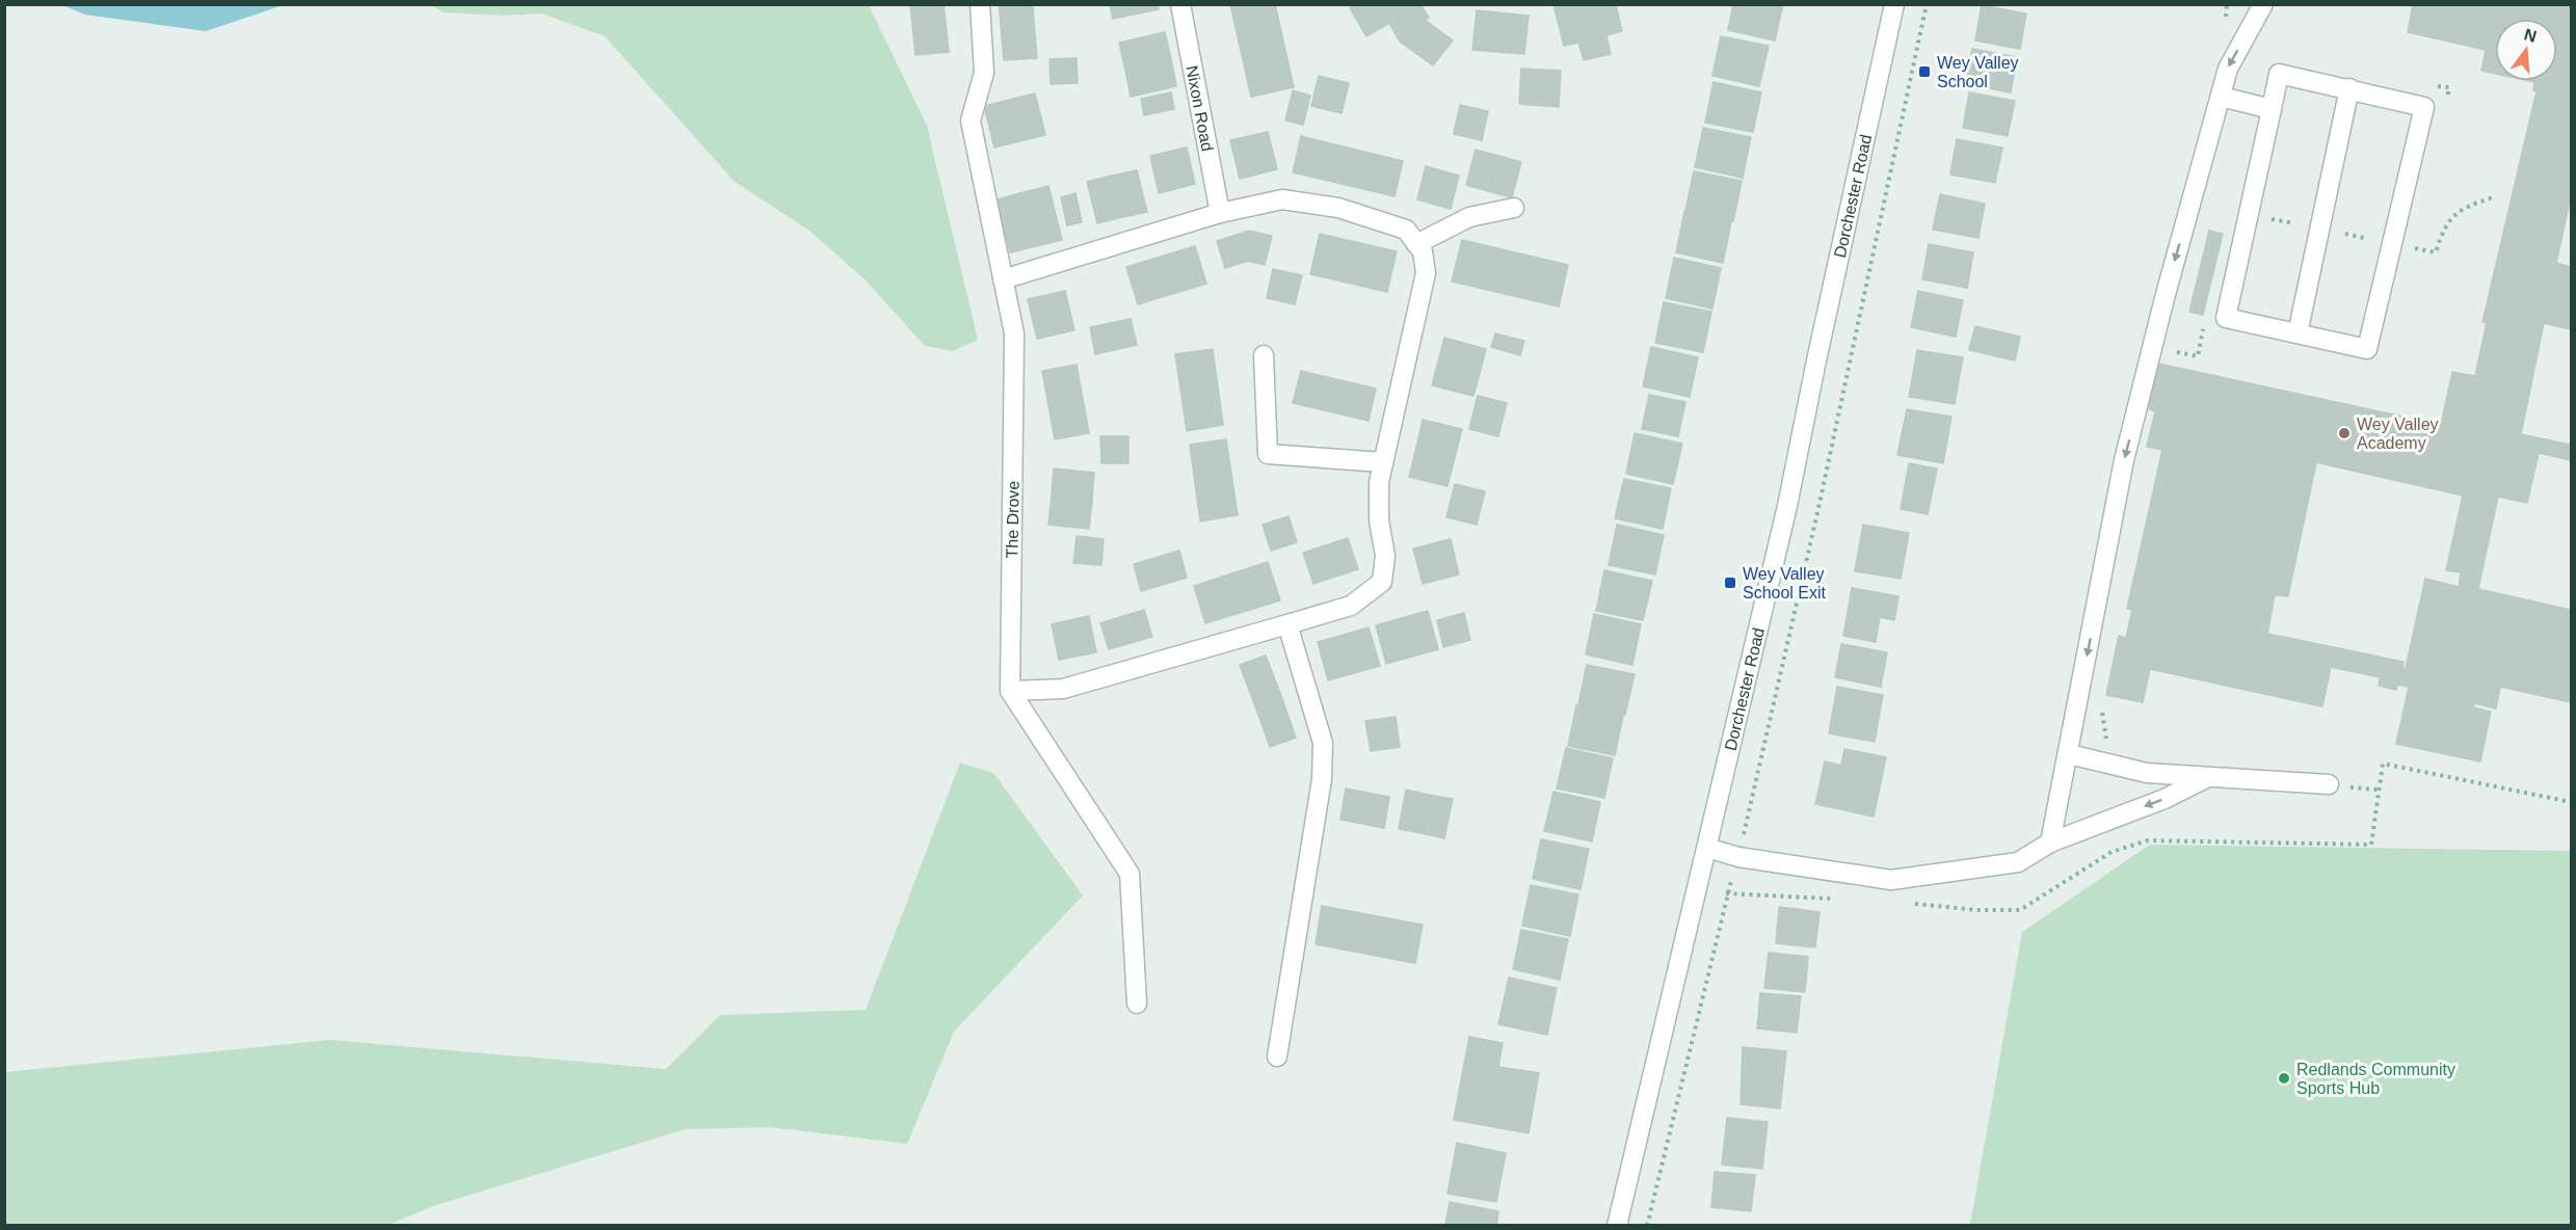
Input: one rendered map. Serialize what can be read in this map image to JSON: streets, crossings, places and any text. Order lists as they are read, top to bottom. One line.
{"streets":{"street":["Nixon Road","Dorchester Road","The Drove"]},"places":{"transit":["Wey Valley School","Wey Valley School Exit"],"other":["Wey Valley Academy","Redlands Community Sports Hub"]},"north":"top"}
